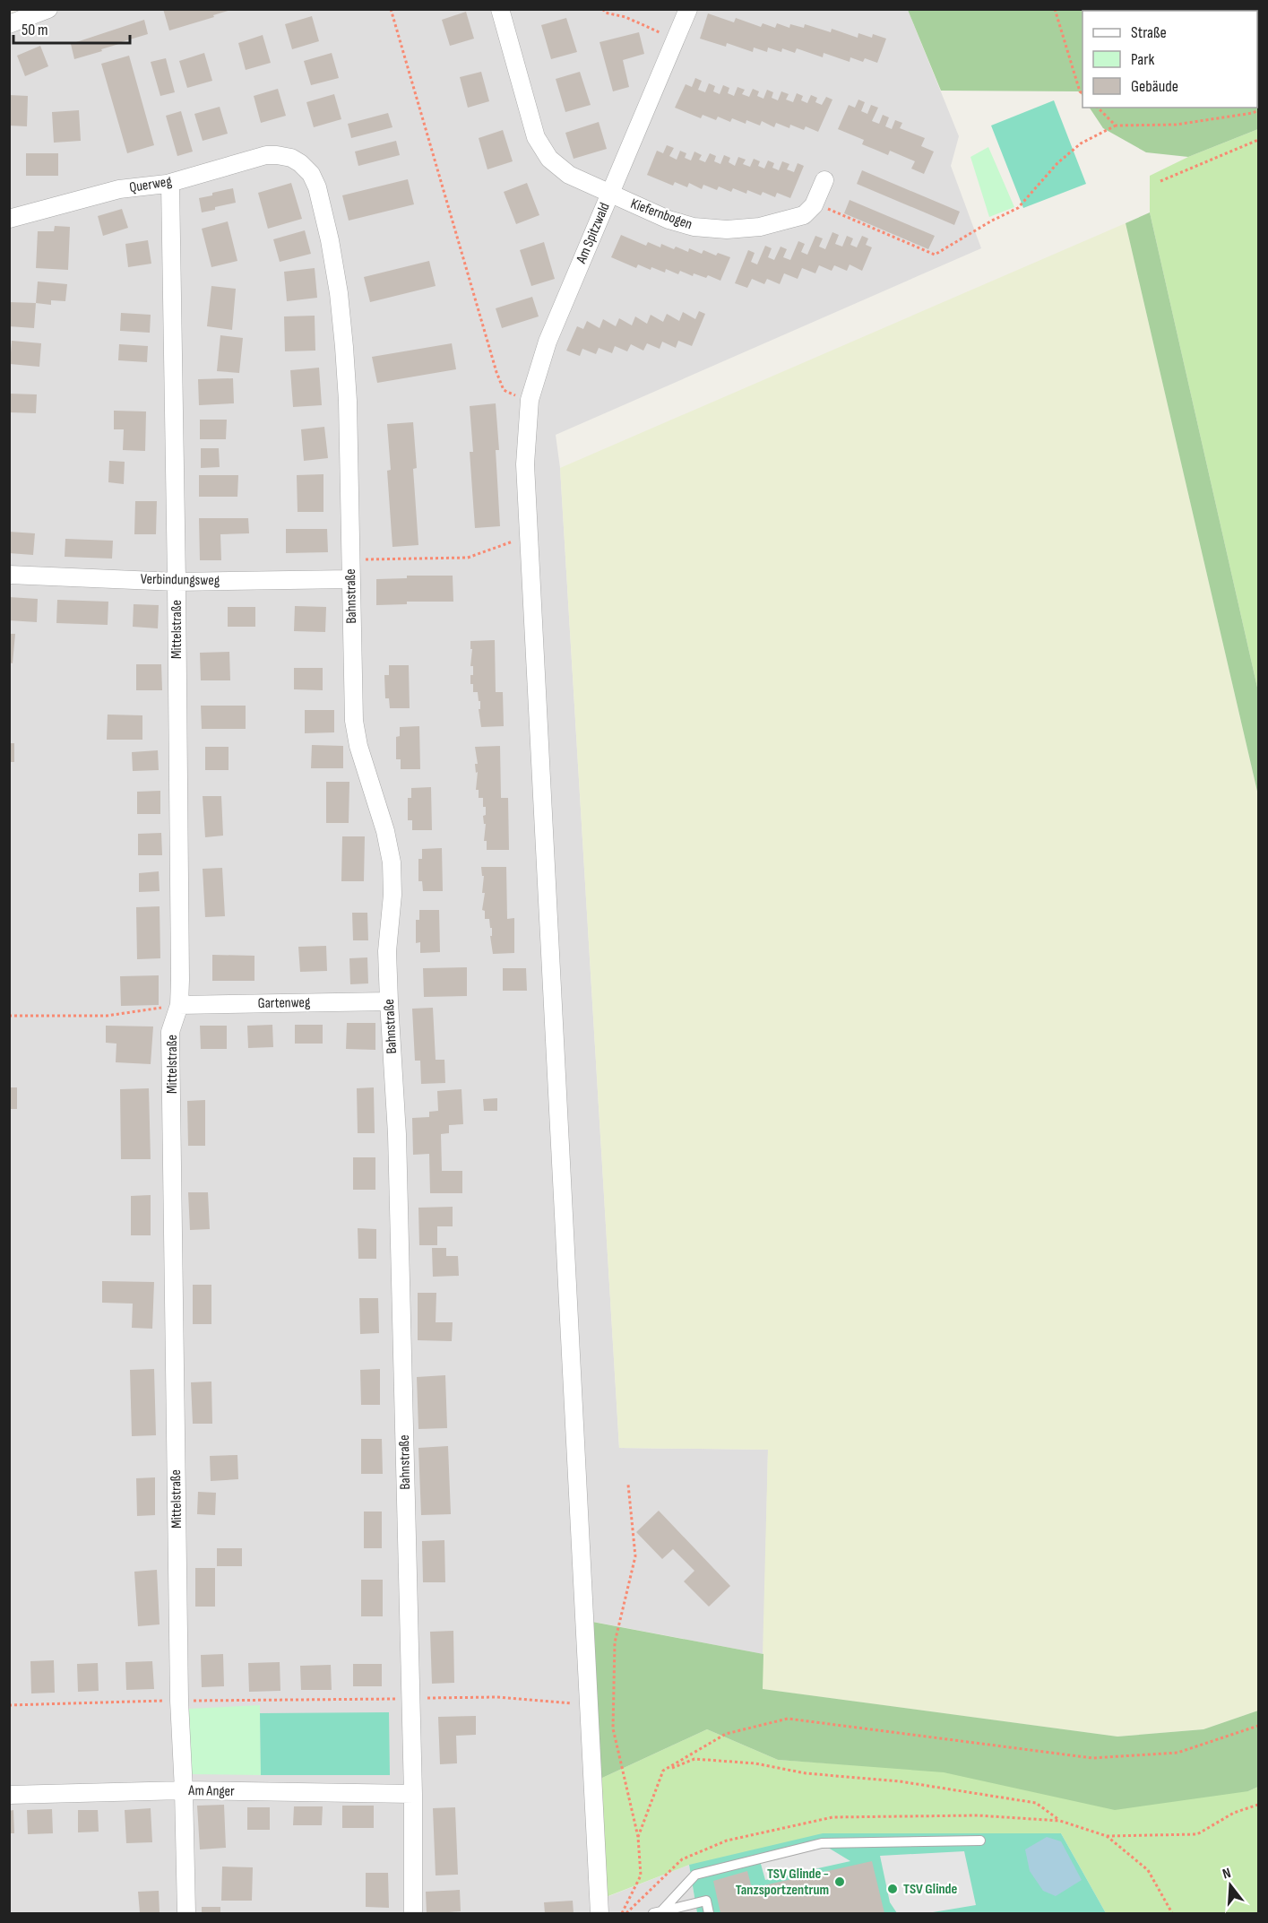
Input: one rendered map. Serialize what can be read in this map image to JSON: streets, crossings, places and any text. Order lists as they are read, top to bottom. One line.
{"streets":{"street":["Querweg","Kiefernbogen","Am Spitzwald","Verbindungsweg","Bahnstraße","Mittelstraße","Gartenweg","Am Anger"]},"crossings":[["Querweg","Bahnstraße"],["Querweg","Mittelstraße"],["Kiefernbogen","Am Spitzwald"],["Verbindungsweg","Bahnstraße"],["Verbindungsweg","Mittelstraße"],["Bahnstraße","Gartenweg"],["Bahnstraße","Am Anger"],["Mittelstraße","Gartenweg"],["Mittelstraße","Am Anger"]],"places":["TSV Glinde - Tanzsportzentrum","TSV Glinde"],"legend":["Straße","Park","Gebäude"],"scale_bar":"50 m","north":"top"}
